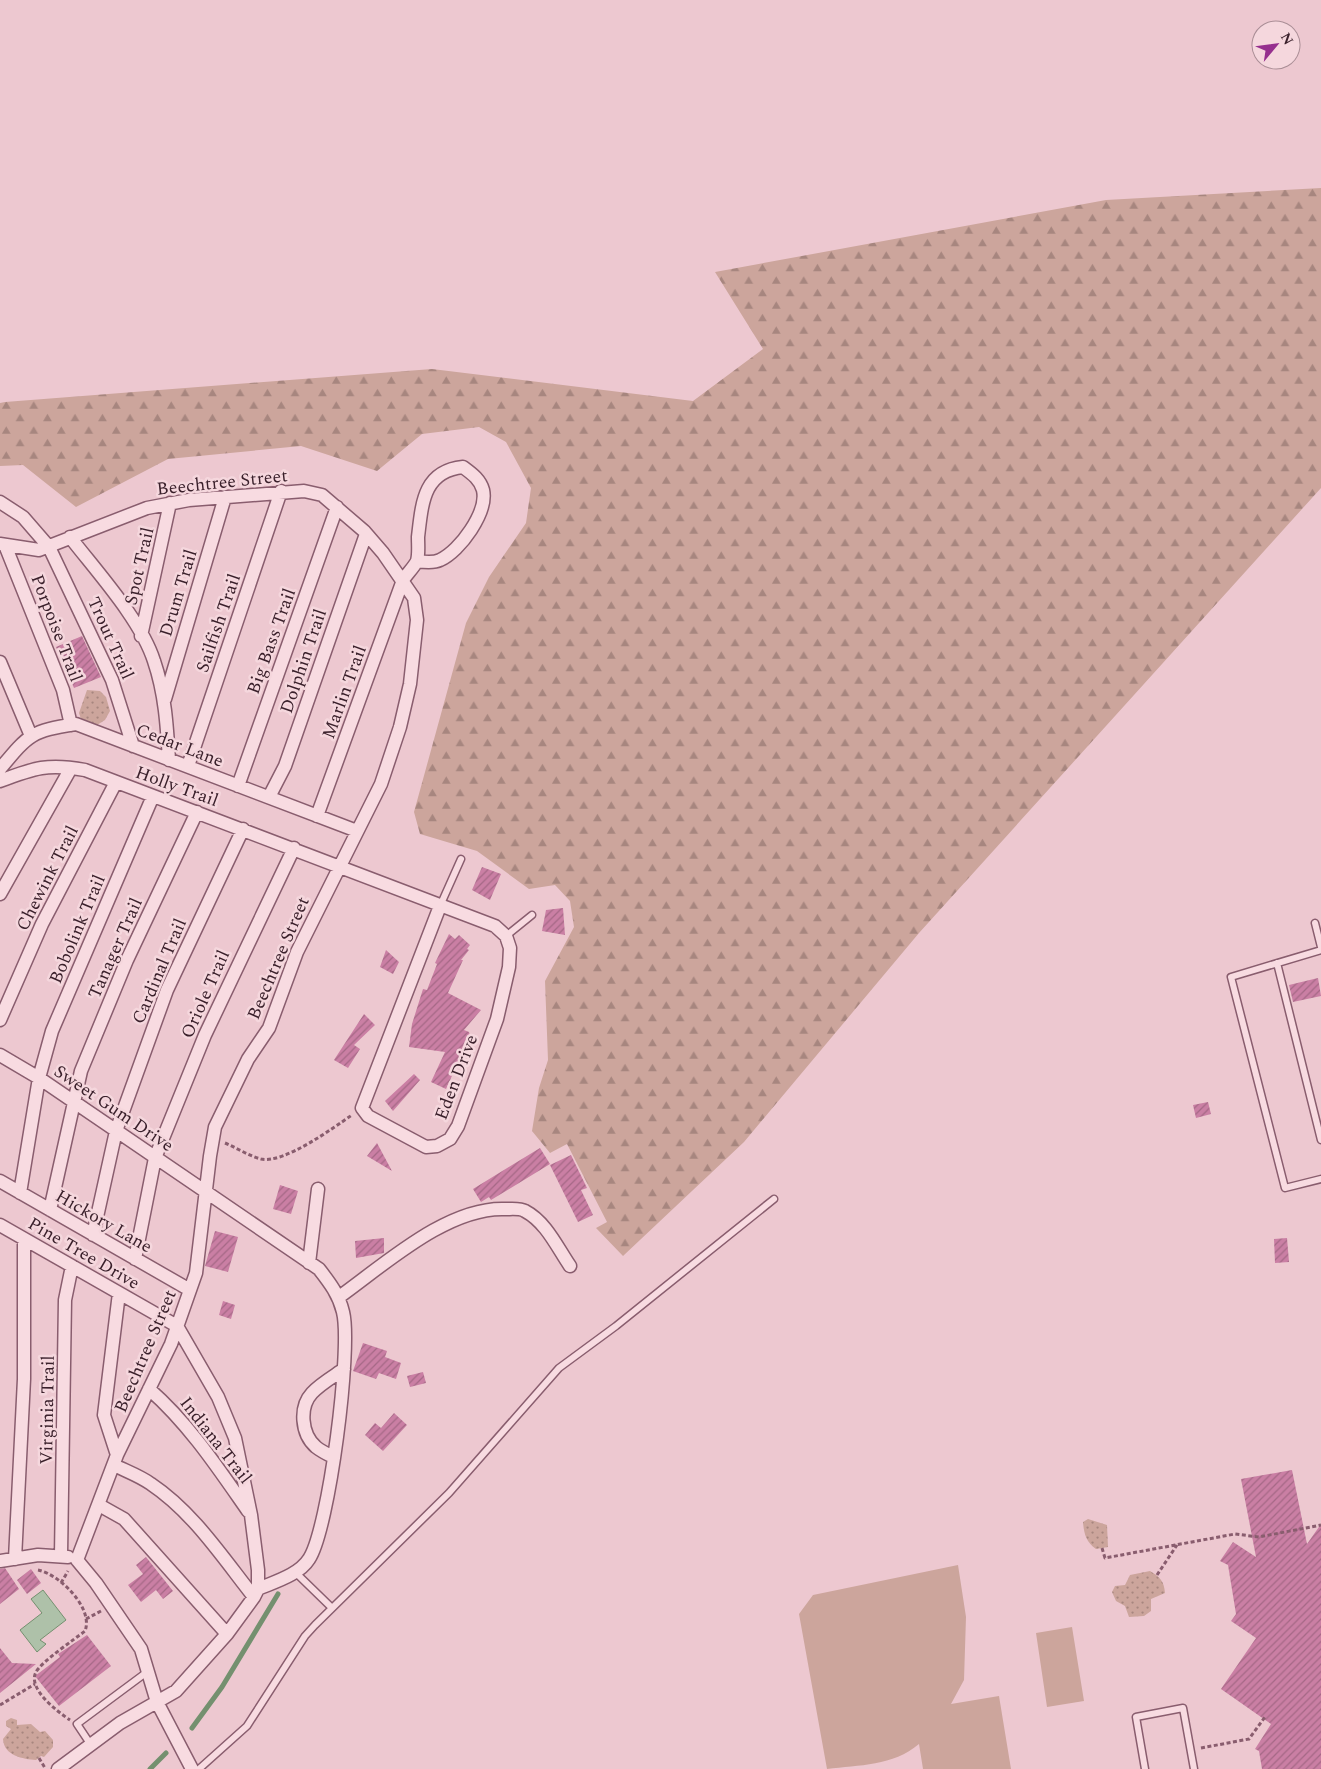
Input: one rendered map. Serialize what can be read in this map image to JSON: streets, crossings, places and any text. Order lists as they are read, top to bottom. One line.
{"streets":{"street":["Beechtree Street","Spot Trail","Drum Trail","Sailfish Trail","Porpoise Trail","Trout Trail","Big Bass Trail","Dolphin Trail","Marlin Trail","Cedar Lane","Holly Trail","Chewink Trail","Bobolink Trail","Tanager Trail","Cardinal Trail","Oriole Trail","Eden Drive","Sweet Gum Drive","Hickory Lane","Pine Tree Drive","Virginia Trail","Indiana Trail"]},"crossings":[["Beechtree Street","Spot Trail"],["Beechtree Street","Drum Trail"],["Beechtree Street","Sailfish Trail"],["Beechtree Street","Porpoise Trail"],["Beechtree Street","Trout Trail"],["Beechtree Street","Big Bass Trail"],["Beechtree Street","Dolphin Trail"],["Beechtree Street","Marlin Trail"],["Beechtree Street","Cedar Lane"],["Beechtree Street","Holly Trail"],["Beechtree Street","Sweet Gum Drive"],["Beechtree Street","Hickory Lane"],["Beechtree Street","Pine Tree Drive"],["Beechtree Street","Indiana Trail"],["Sailfish Trail","Cedar Lane"],["Porpoise Trail","Cedar Lane"],["Trout Trail","Cedar Lane"],["Big Bass Trail","Cedar Lane"],["Dolphin Trail","Cedar Lane"],["Marlin Trail","Cedar Lane"],["Holly Trail","Chewink Trail"],["Holly Trail","Bobolink Trail"],["Holly Trail","Tanager Trail"],["Holly Trail","Cardinal Trail"],["Holly Trail","Oriole Trail"],["Bobolink Trail","Sweet Gum Drive"],["Bobolink Trail","Hickory Lane"],["Tanager Trail","Sweet Gum Drive"],["Tanager Trail","Hickory Lane"],["Cardinal Trail","Sweet Gum Drive"],["Cardinal Trail","Hickory Lane"],["Oriole Trail","Sweet Gum Drive"],["Oriole Trail","Hickory Lane"],["Pine Tree Drive","Virginia Trail"]],"north":"top right"}
